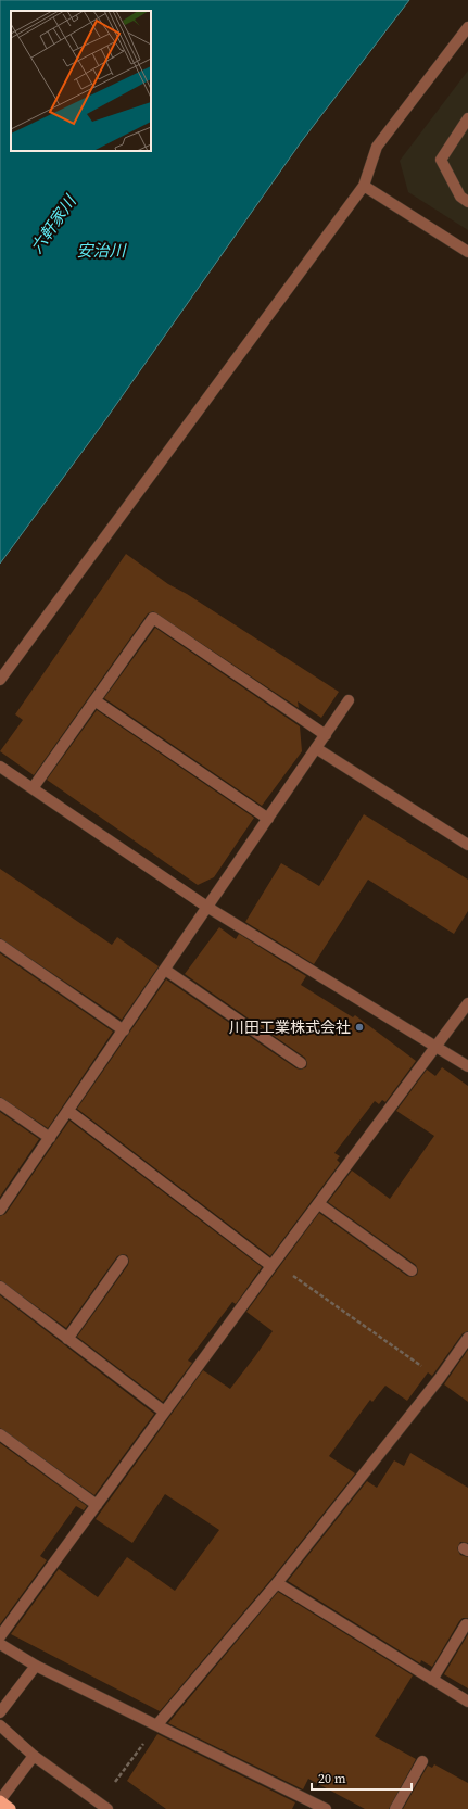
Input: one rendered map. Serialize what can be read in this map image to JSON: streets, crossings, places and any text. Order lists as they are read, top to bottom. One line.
{"water":["六軒家川","安治川"],"places":["川田工業株式会社"],"scale_bar":"20 m"}
